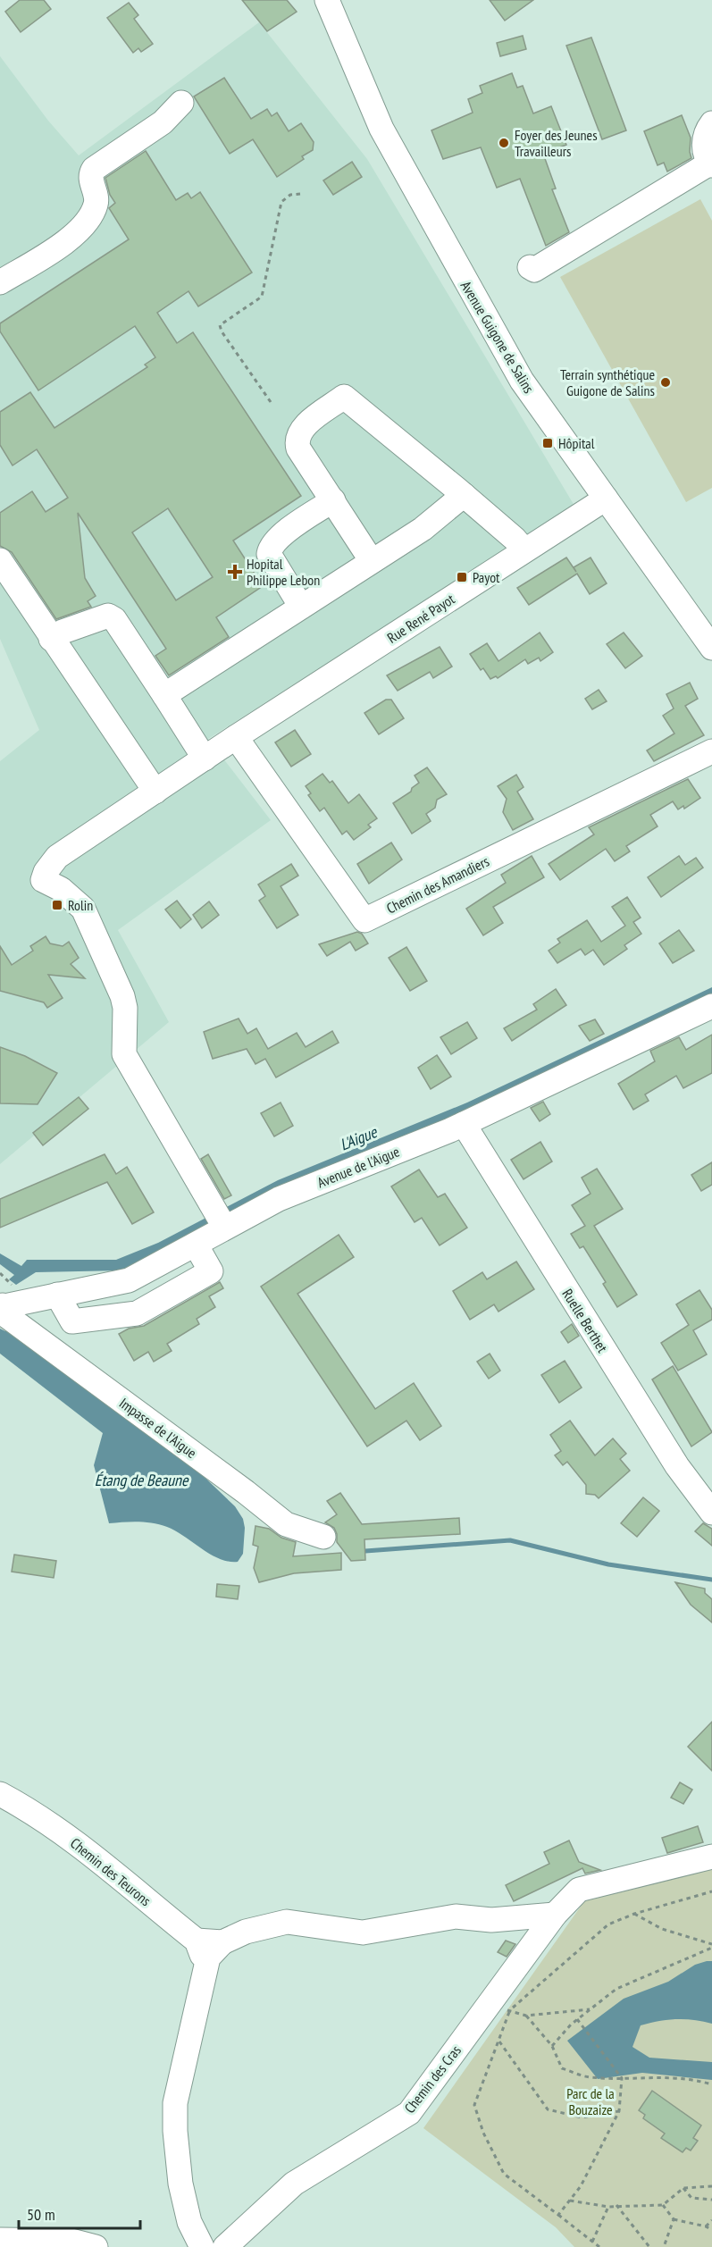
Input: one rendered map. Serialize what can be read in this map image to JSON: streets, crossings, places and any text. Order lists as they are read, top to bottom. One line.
{"streets":{"street":["Avenue Guigone de Salins","Rue René Payot","Chemin des Amandiers","Avenue de l'Aigue","Ruelle Berthet","Impasse de l'Aigue","Chemin des Teurons","Chemin des Cras"]},"crossings":[["Avenue Guigone de Salins","Rue René Payot"],["Rue René Payot","Chemin des Amandiers"],["Rue René Payot","Avenue de l'Aigue"],["Avenue de l'Aigue","Ruelle Berthet"],["Avenue de l'Aigue","Impasse de l'Aigue"]],"water":["L'Aigue","Étang de Beaune"],"parks":["Parc de la Bouzaize"],"places":{"other":["Foyer des Jeunes Travailleurs","Terrain synthétique Guigone de Salins"],"transit":["Hôpital","Payot","Rolin"],"health":["Hopital Philippe Lebon"]},"scale_bar":"50 m"}
